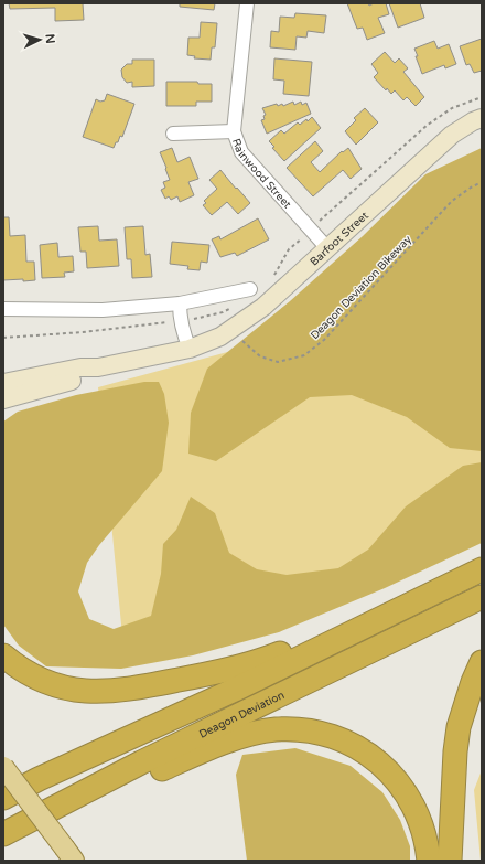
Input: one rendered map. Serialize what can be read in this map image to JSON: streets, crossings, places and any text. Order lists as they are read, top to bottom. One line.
{"streets":{"highway":["Deagon Deviation"],"street":["Rainwood Street","Barfoot Street"],"path":["Deagon Deviation Bikeway"]},"crossings":[["Rainwood Street","Barfoot Street"]],"north":"right"}
